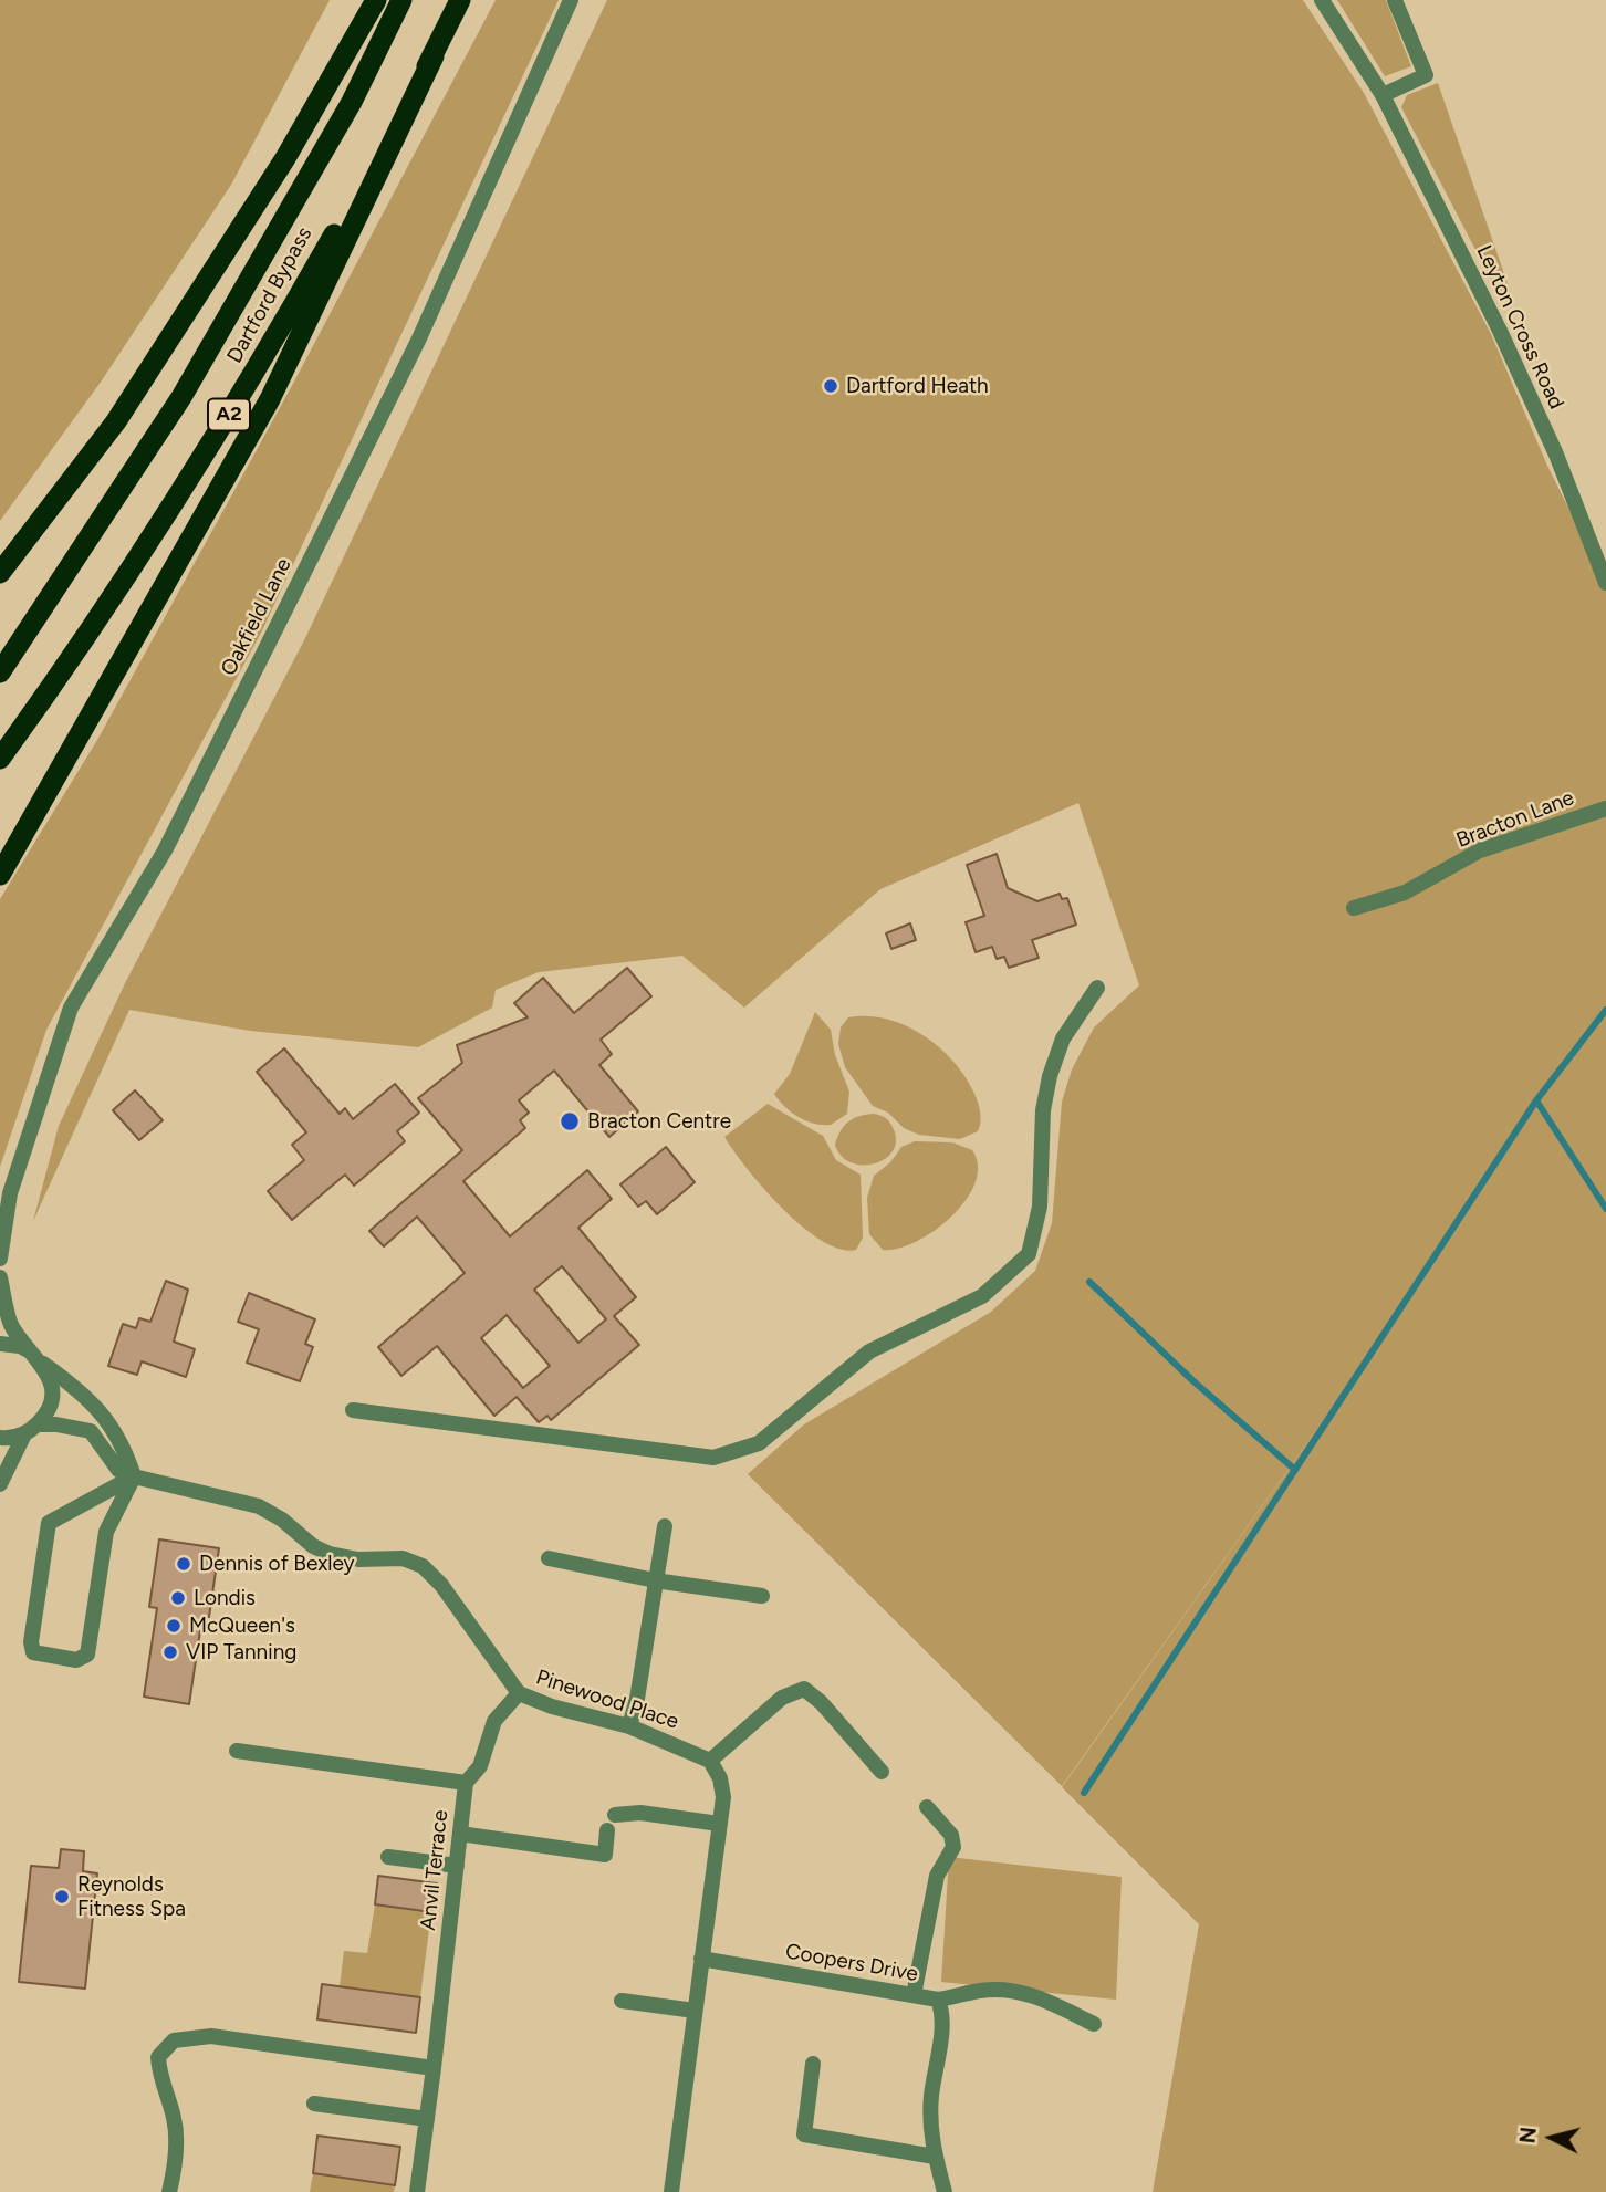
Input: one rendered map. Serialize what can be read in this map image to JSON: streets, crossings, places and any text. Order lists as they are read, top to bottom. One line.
{"streets":{"highway":["Dartford Bypass","A2"],"street":["Leyton Cross Road","Oakfield Lane","Bracton Lane","Pinewood Place","Anvil Terrace","Coopers Drive"]},"crossings":[["Pinewood Place","Anvil Terrace"]],"places":["Dartford Heath","Bracton Centre","Dennis of Bexley","Londis","McQueen's","VIP Tanning","Reynolds Fitness Spa"],"north":"left"}
